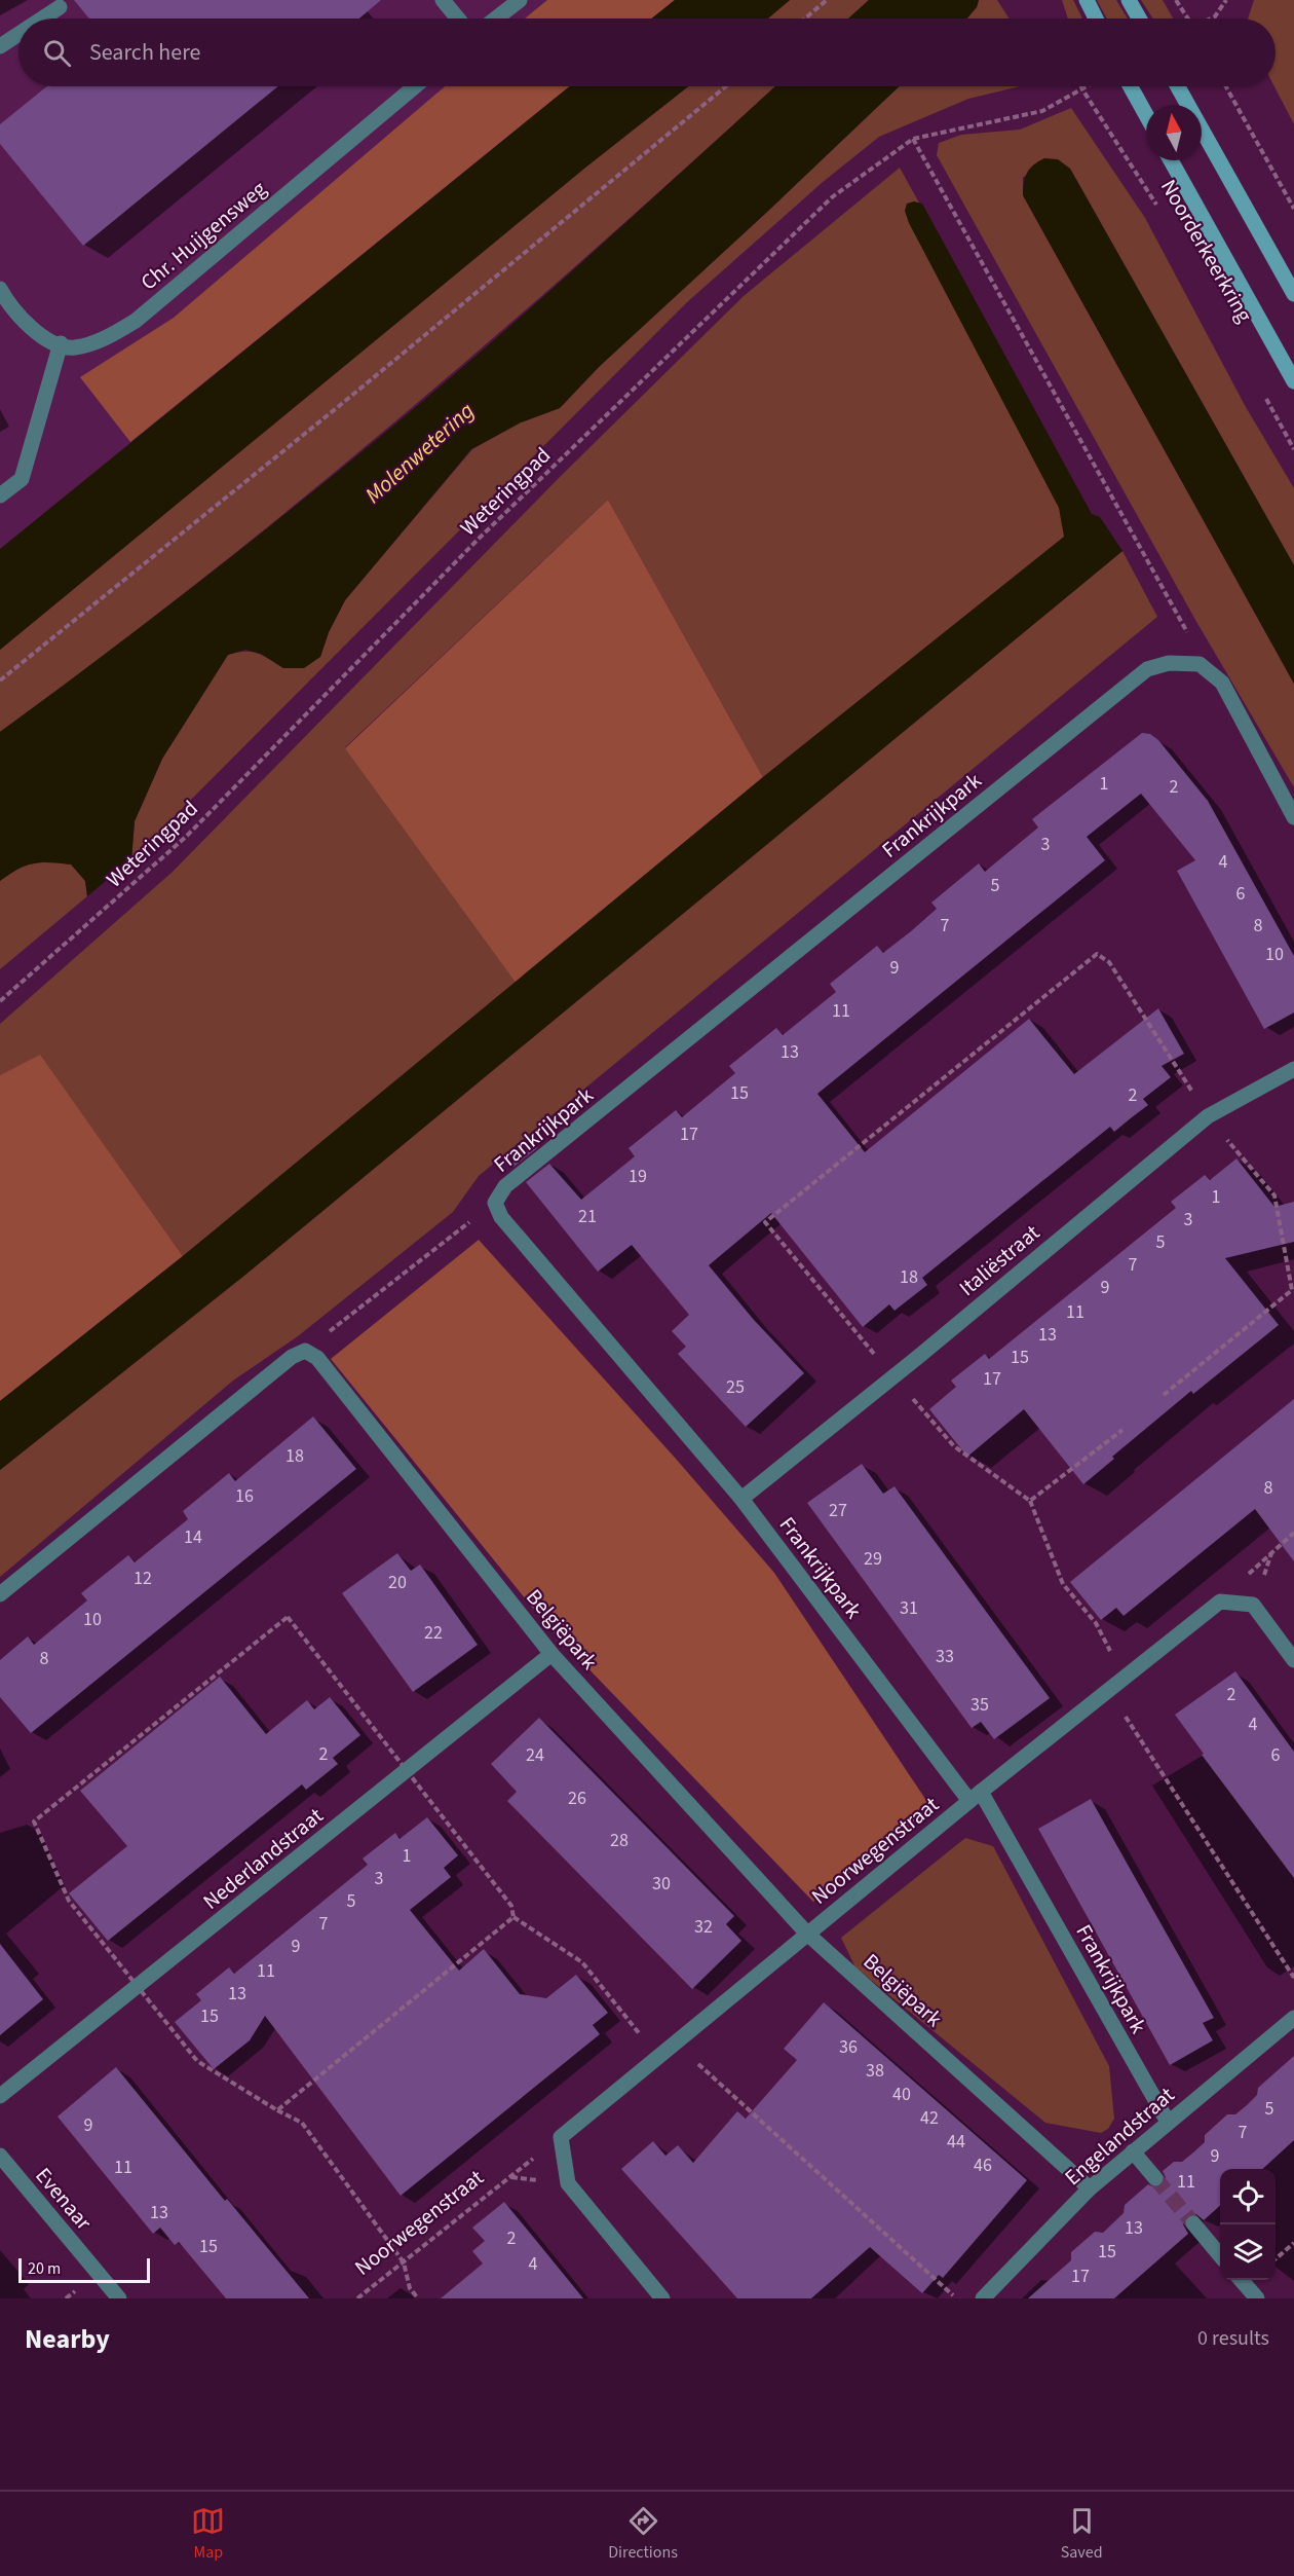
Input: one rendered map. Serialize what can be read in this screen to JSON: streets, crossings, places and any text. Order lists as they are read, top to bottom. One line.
{"streets":{"street":["Chr. Huijgensweg","Noorderkeerkring","Frankrijkpark","Italiëstraat","Belgiëpark","Noorwegenstraat","Nederlandstraat","Engelandstraat","Evenaar"],"path":["Weteringpad"]},"crossings":[["Noorderkeerkring","Weteringpad"],["Frankrijkpark","Italiëstraat"],["Frankrijkpark","Noorwegenstraat"],["Frankrijkpark","Engelandstraat"],["Belgiëpark","Noorwegenstraat"],["Belgiëpark","Nederlandstraat"],["Belgiëpark","Engelandstraat"]],"water":["Molenwetering"],"house_numbers":["1","2","3","4","5","6","7","8","10","9","11","13","15","2","17","19","1","21","3","5","7","18","9","11","13","15","17","25","18","8","16","27","14","29","12","20","31","10","22","33","8","2","35","4","2","24","6","26","28","1","3","30","5","7","32","9","11","13","15","36","38","40","5","42","9","7","44","9","46","11","11","13","13","2","15","15","4","17"],"scale_bar":"20 m","north":"top","page":{"search":"Search here","scale":"20 m","heading":["Nearby","0 results"],"nav":["Map","Directions","Saved"]}}
